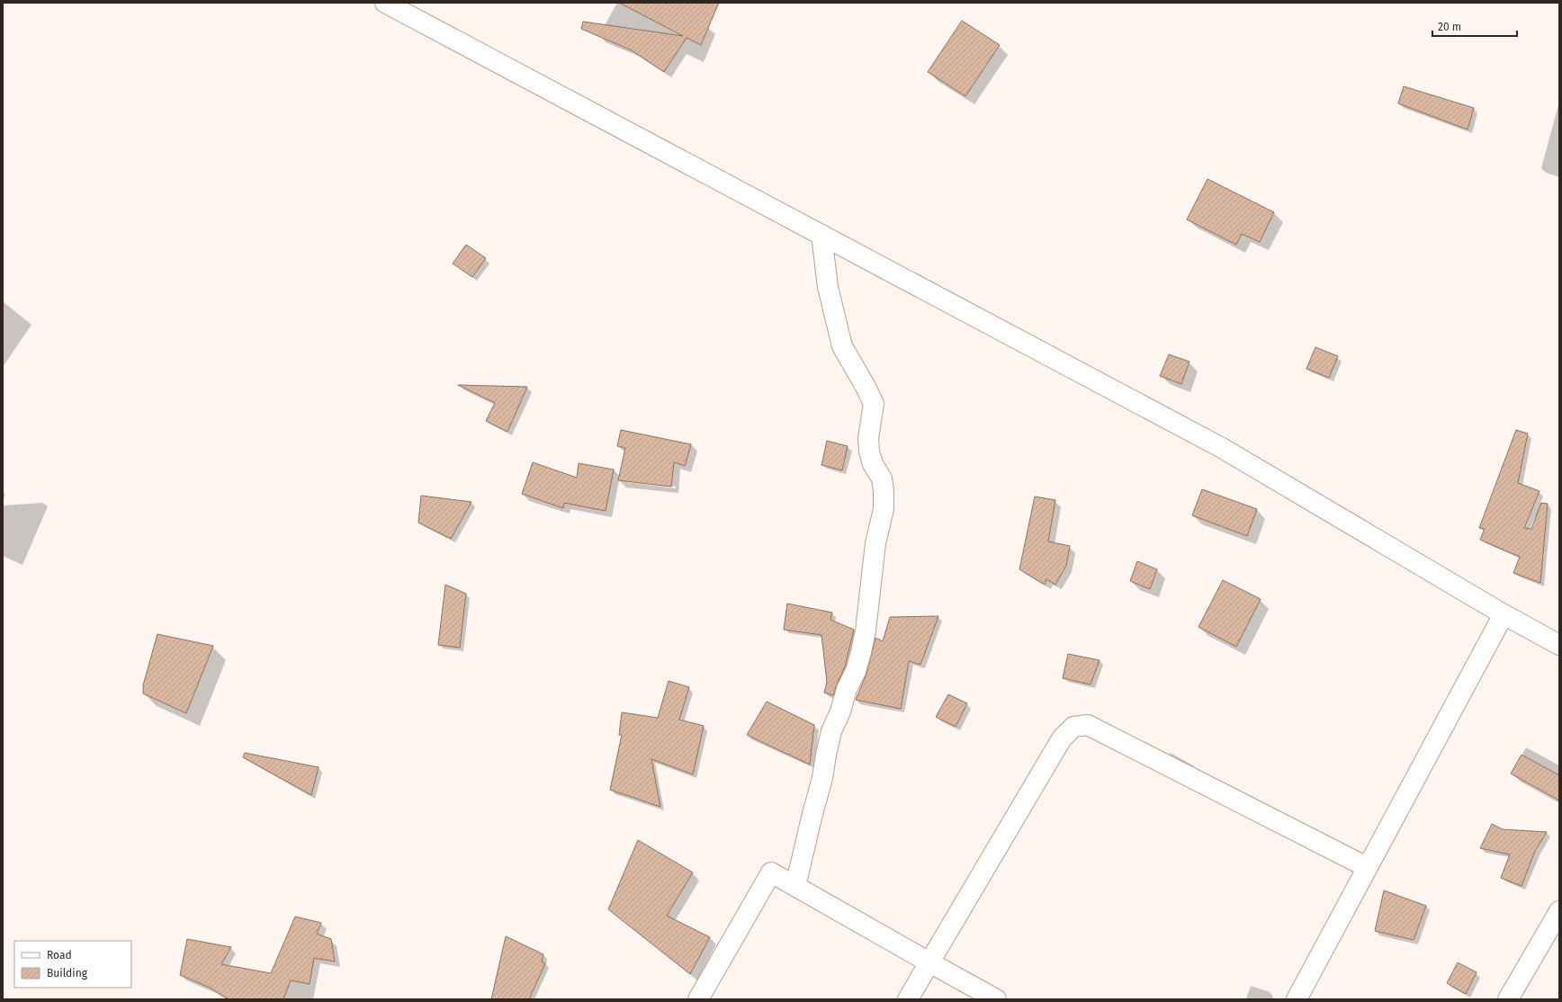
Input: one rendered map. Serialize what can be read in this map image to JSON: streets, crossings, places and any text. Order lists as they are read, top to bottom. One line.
{"legend":["Road","Building"],"scale_bar":"20 m"}
